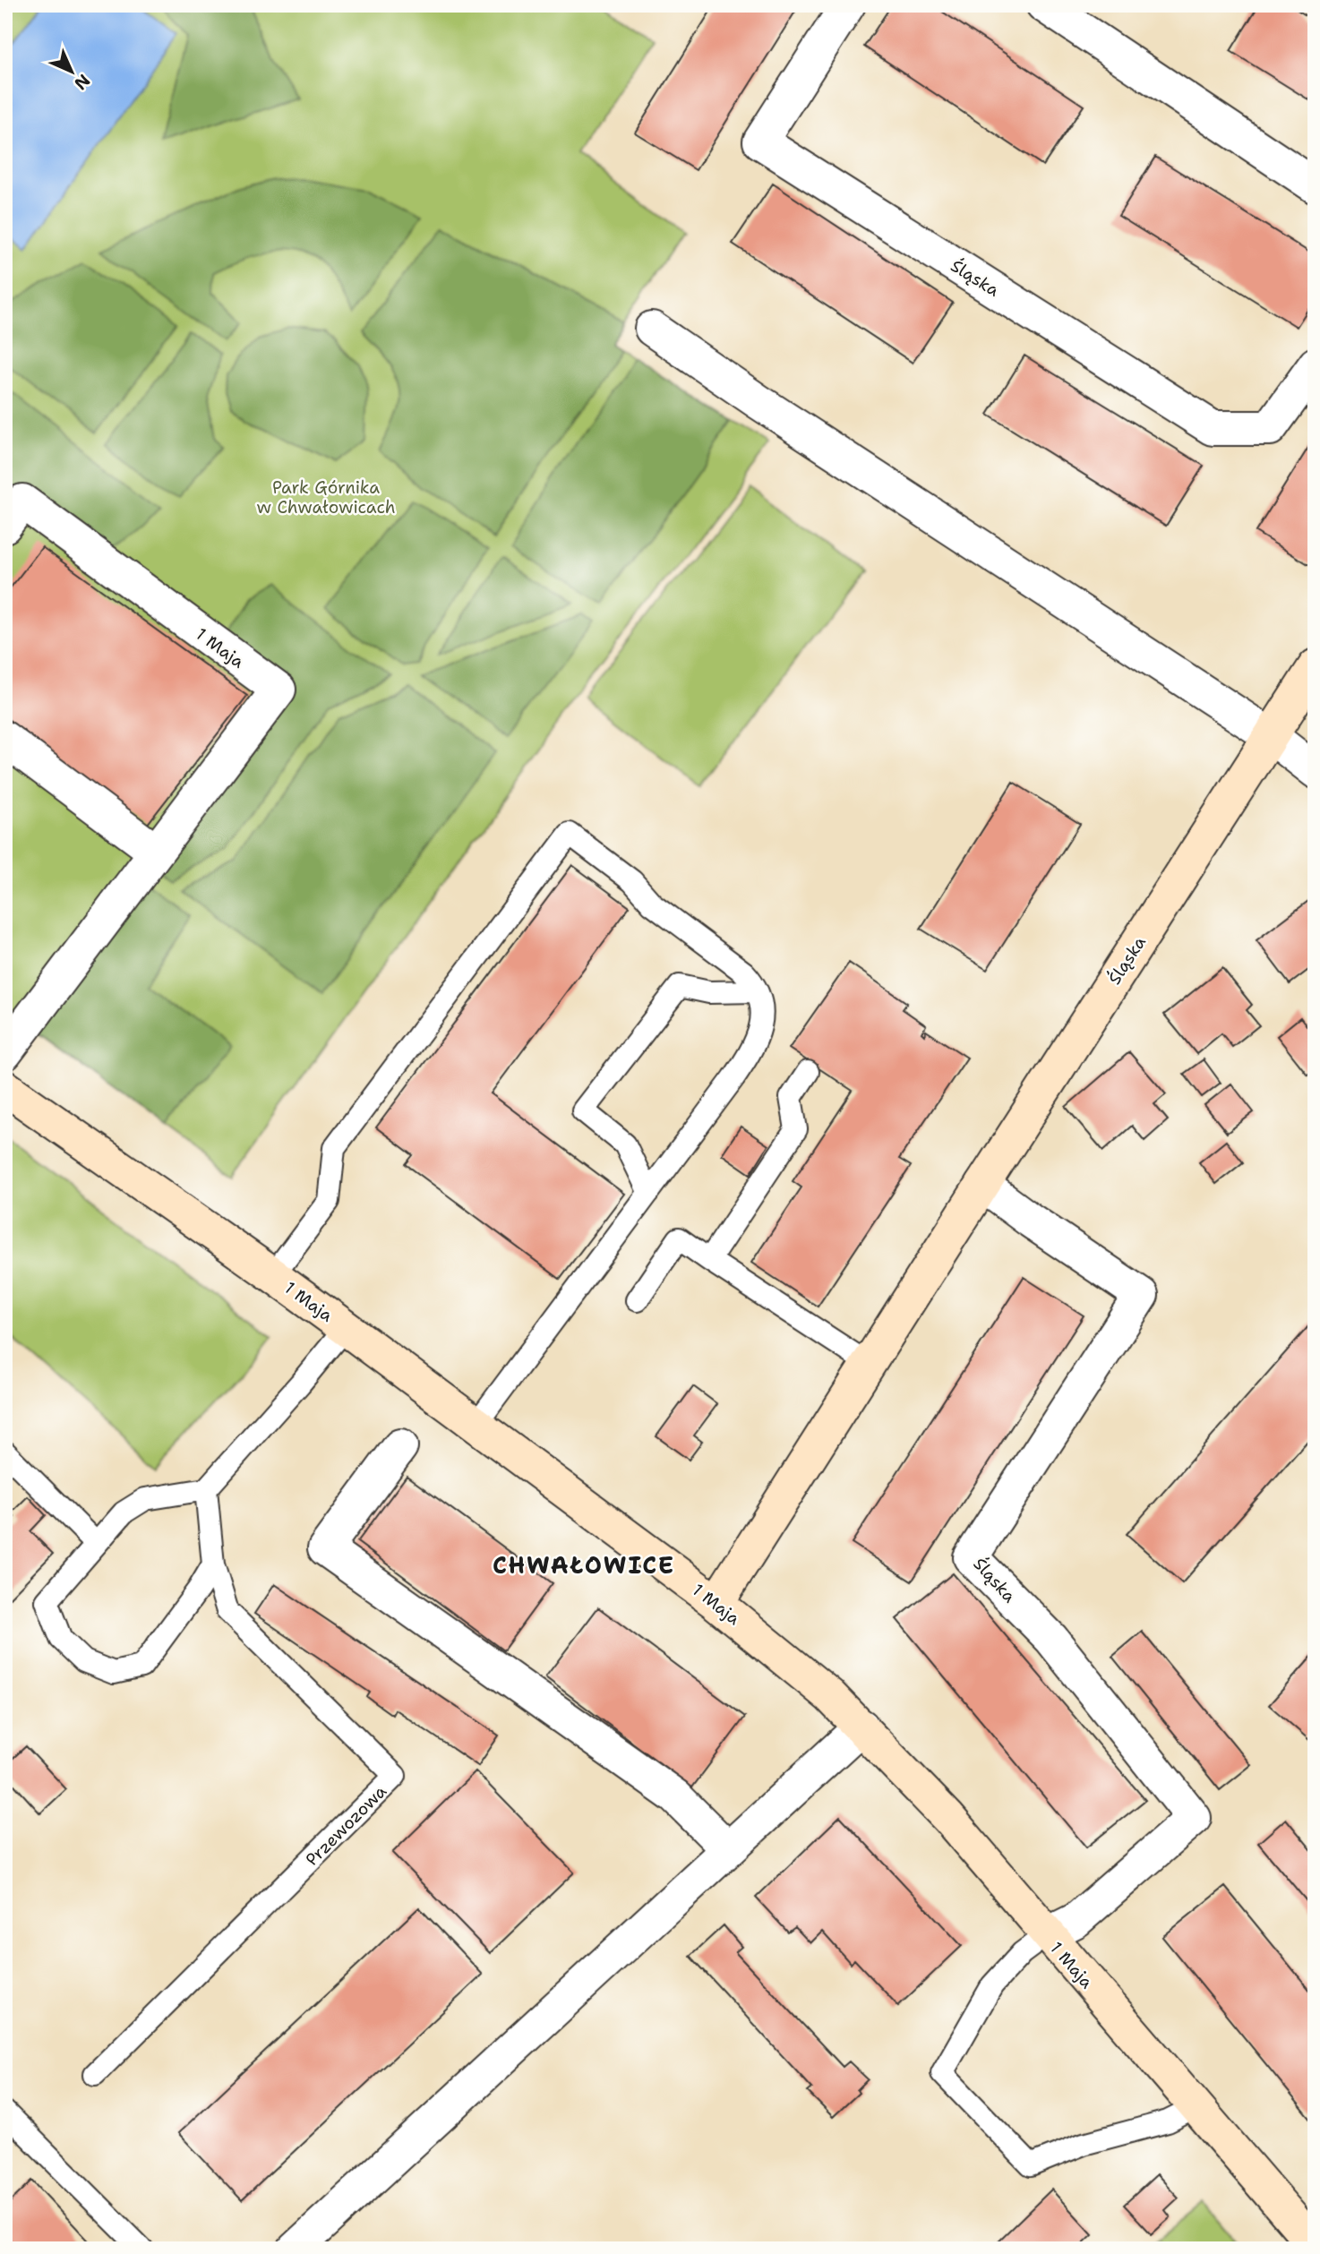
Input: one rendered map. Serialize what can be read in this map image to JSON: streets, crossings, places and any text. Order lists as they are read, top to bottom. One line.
{"streets":{"main road":["Śląska","1 Maja"],"lane":["Przewozowa"]},"crossings":[["Śląska","1 Maja"]],"districts":["CHWAŁOWICE"],"parks":["Park Górnika w Chwałowicach"],"north":"bottom right"}
